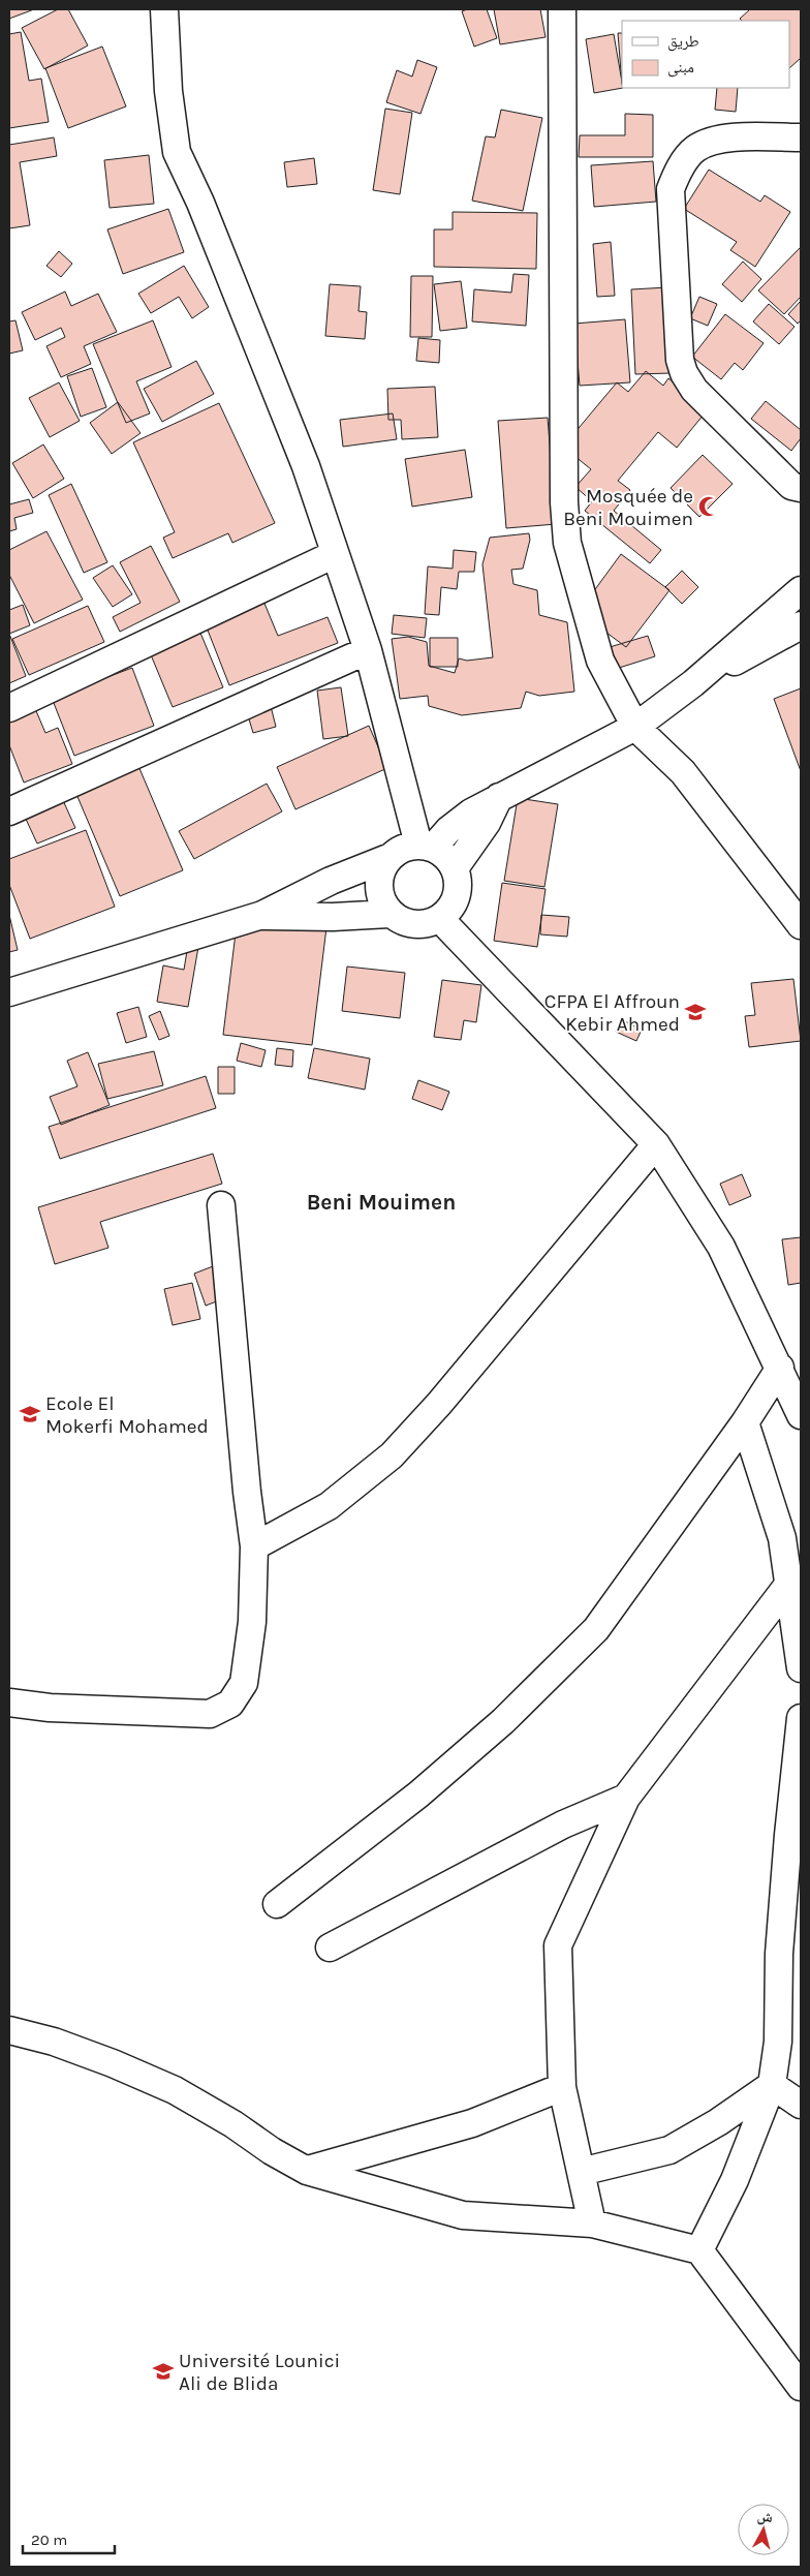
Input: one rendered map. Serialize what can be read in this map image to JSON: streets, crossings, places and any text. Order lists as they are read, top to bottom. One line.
{"districts":["Beni Mouimen"],"places":{"mosque":["Mosquée de Beni Mouimen"],"school or university":["CFPA El Affroun Kebir Ahmed","Ecole El Mokerfi Mohamed","Université Lounici Ali de Blida"]},"legend":["طريق","مبنى"],"scale_bar":"20 m","north":"top"}
